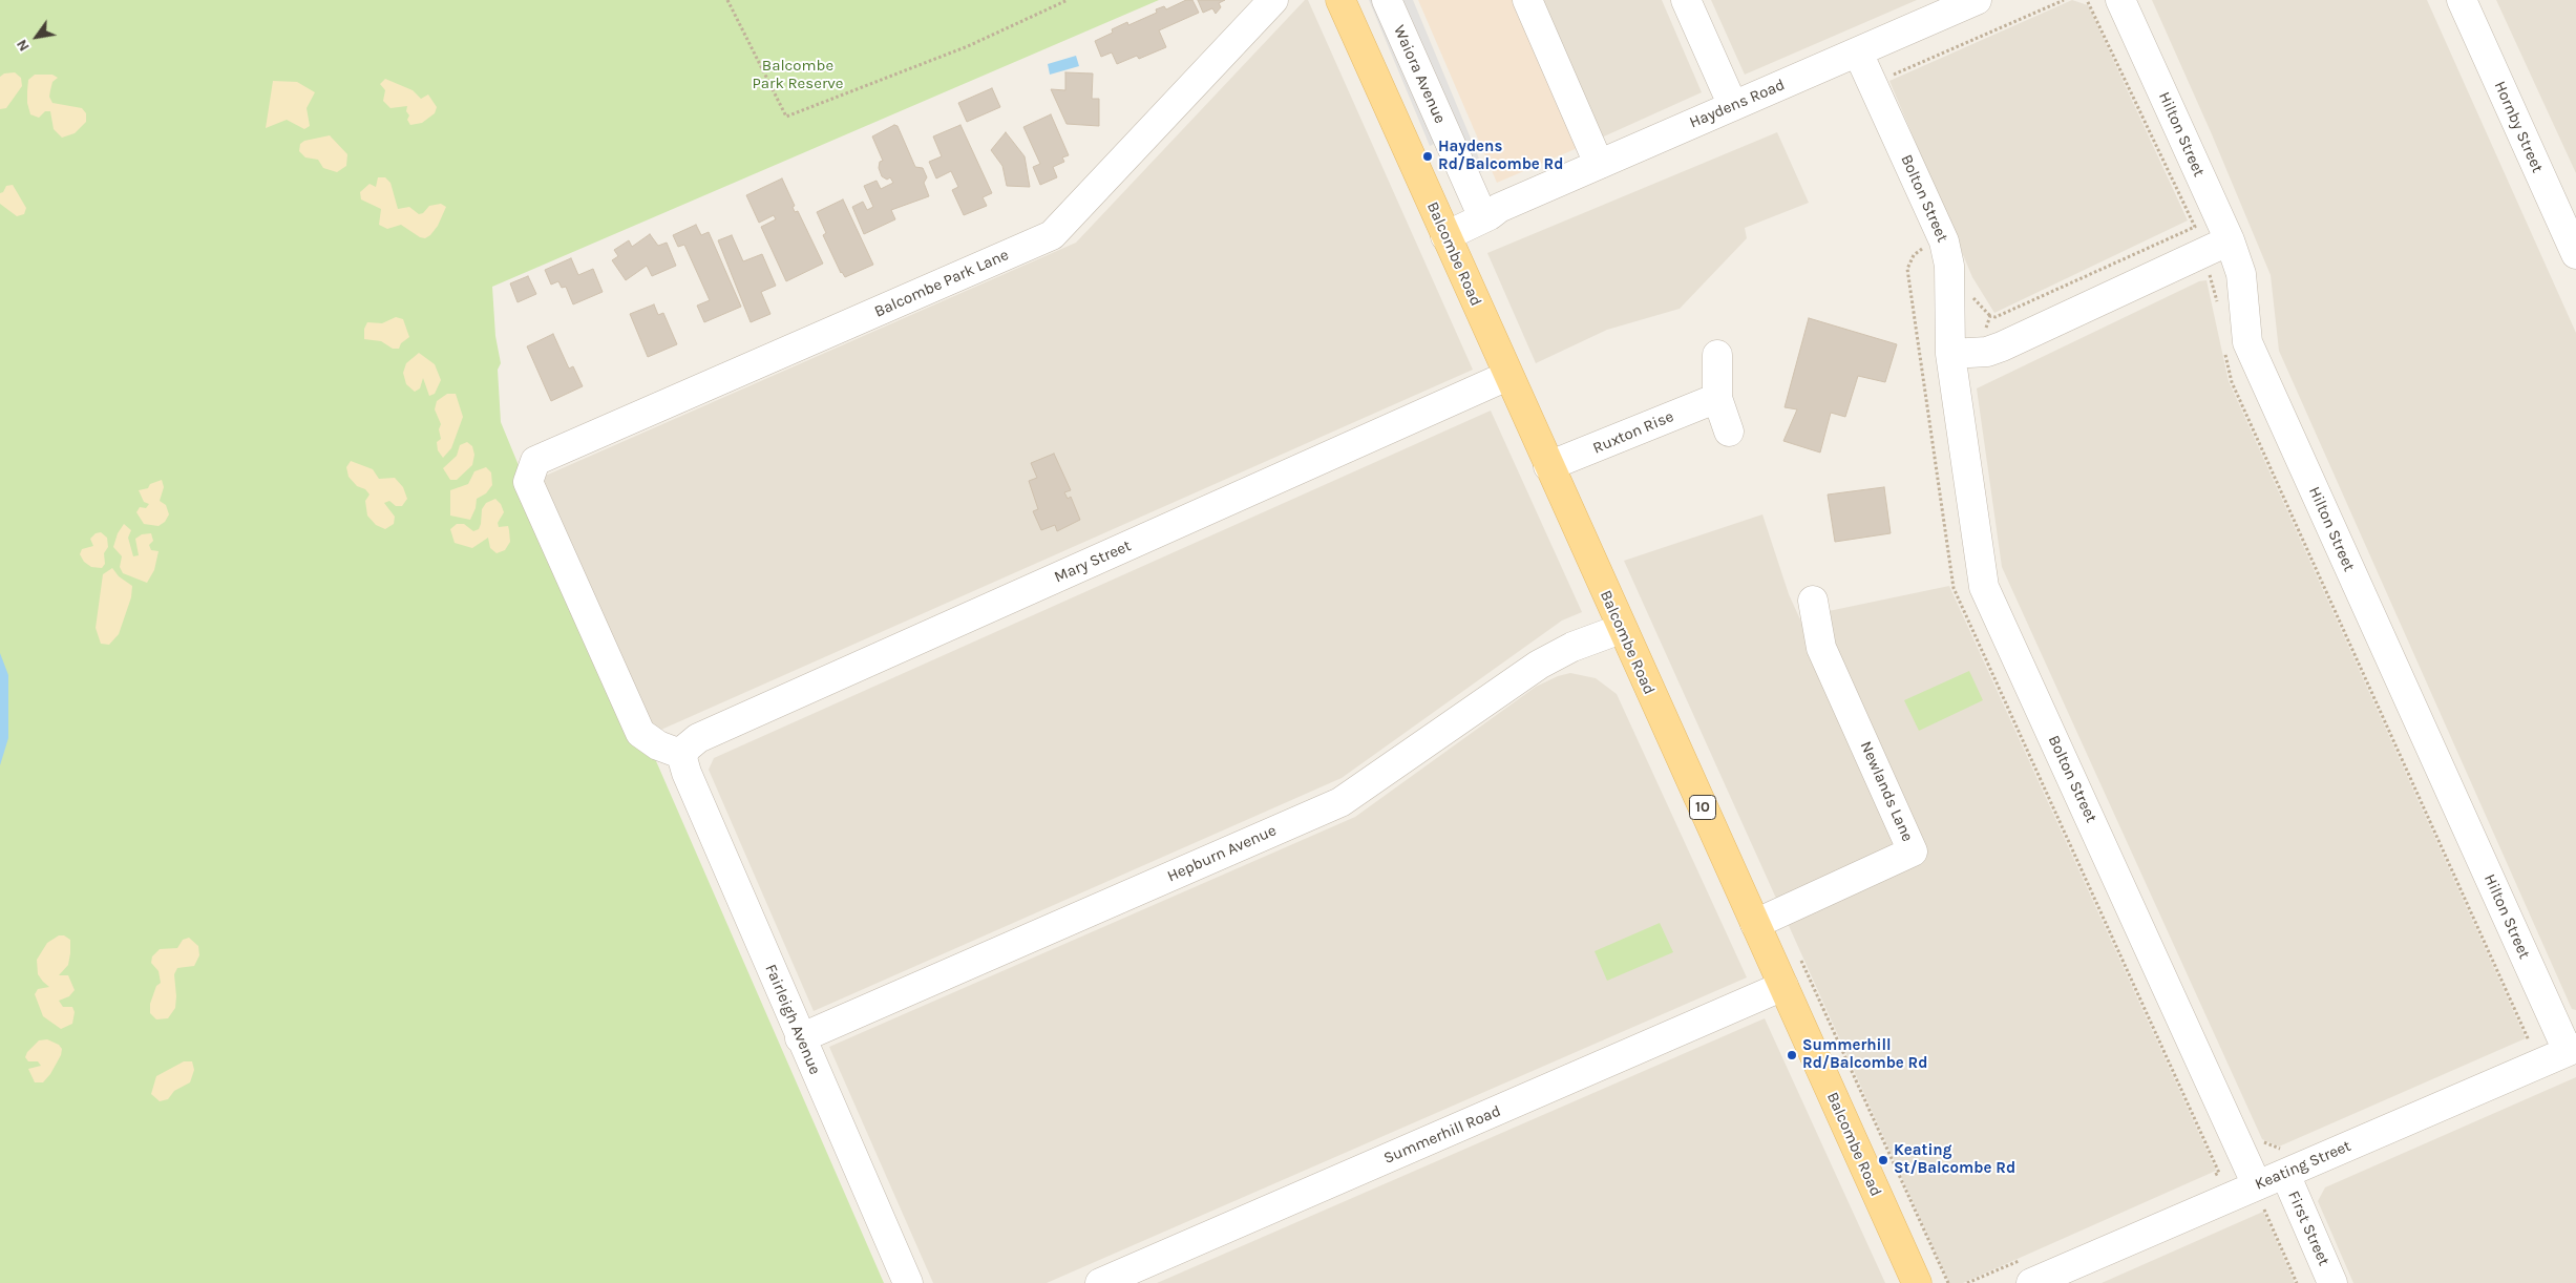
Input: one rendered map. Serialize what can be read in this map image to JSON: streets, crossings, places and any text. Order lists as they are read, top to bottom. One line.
{"streets":{"main road":["Balcombe Road","10"],"street":["Waiora Avenue","Haydens Road","Hornby Street","Hilton Street","Bolton Street","Balcombe Park Lane","Ruxton Rise","Mary Street","Newlands Lane","Hepburn Avenue","Fairleigh Avenue","Summerhill Road","Keating Street","First Street"]},"crossings":[["Waiora Avenue","Haydens Road"],["Haydens Road","Bolton Street"],["Haydens Road","Balcombe Road"],["Hilton Street","Keating Street"],["Bolton Street","Keating Street"],["Balcombe Road","Ruxton Rise"],["Balcombe Road","Mary Street"],["Balcombe Road","Newlands Lane"],["Balcombe Road","Hepburn Avenue"],["Balcombe Road","Summerhill Road"],["Balcombe Park Lane","Mary Street"],["Balcombe Park Lane","Fairleigh Avenue"],["Mary Street","Fairleigh Avenue"],["Hepburn Avenue","Fairleigh Avenue"],["Keating Street","First Street"]],"parks":["Balcombe Park Reserve"],"places":["Haydens Rd/Balcombe Rd","Summerhill Rd/Balcombe Rd","Keating St/Balcombe Rd"],"north":"bottom left"}
